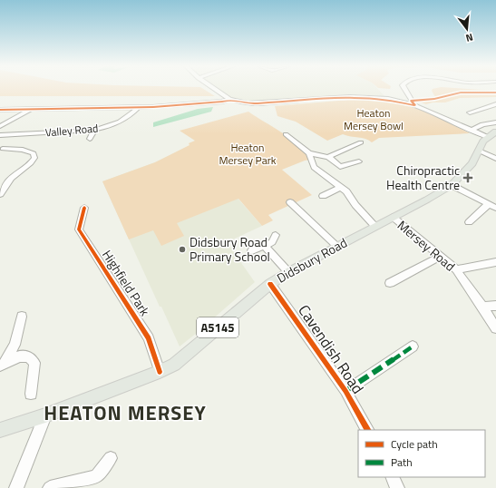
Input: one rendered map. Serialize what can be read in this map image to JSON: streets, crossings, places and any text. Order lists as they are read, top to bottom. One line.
{"streets":{"main road":["Didsbury Road","A5145"],"street":["Valley Road","Mersey Road","Highfield Park","Cavendish Road"]},"crossings":[["Mersey Road","Didsbury Road"],["Didsbury Road","Highfield Park"],["Didsbury Road","Cavendish Road"]],"districts":["HEATON MERSEY"],"parks":["Heaton Mersey Bowl","Heaton Mersey Park"],"places":{"health":["Chiropractic Health Centre"],"other":["Didsbury Road Primary School"]},"legend":["Cycle path","Path"],"north":"bottom"}
